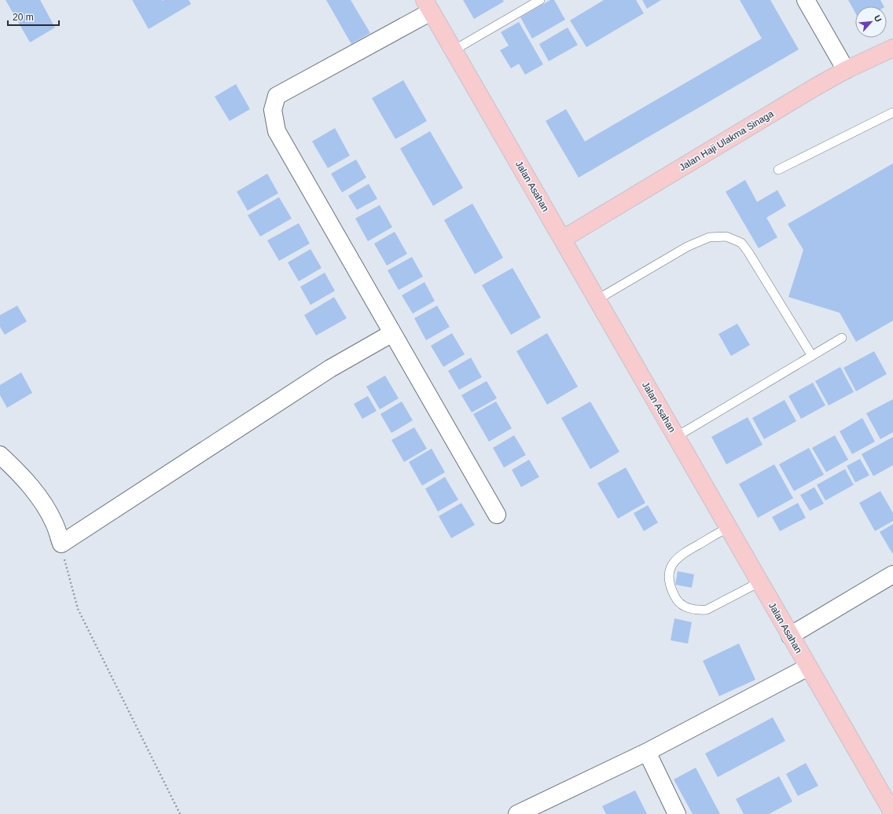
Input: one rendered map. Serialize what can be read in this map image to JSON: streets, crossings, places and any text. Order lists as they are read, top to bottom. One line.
{"streets":{"main road":["Jalan Haji Ulakma Sinaga","Jalan Asahan"]},"crossings":[["Jalan Haji Ulakma Sinaga","Jalan Asahan"]],"scale_bar":"20 m","north":"top right"}
